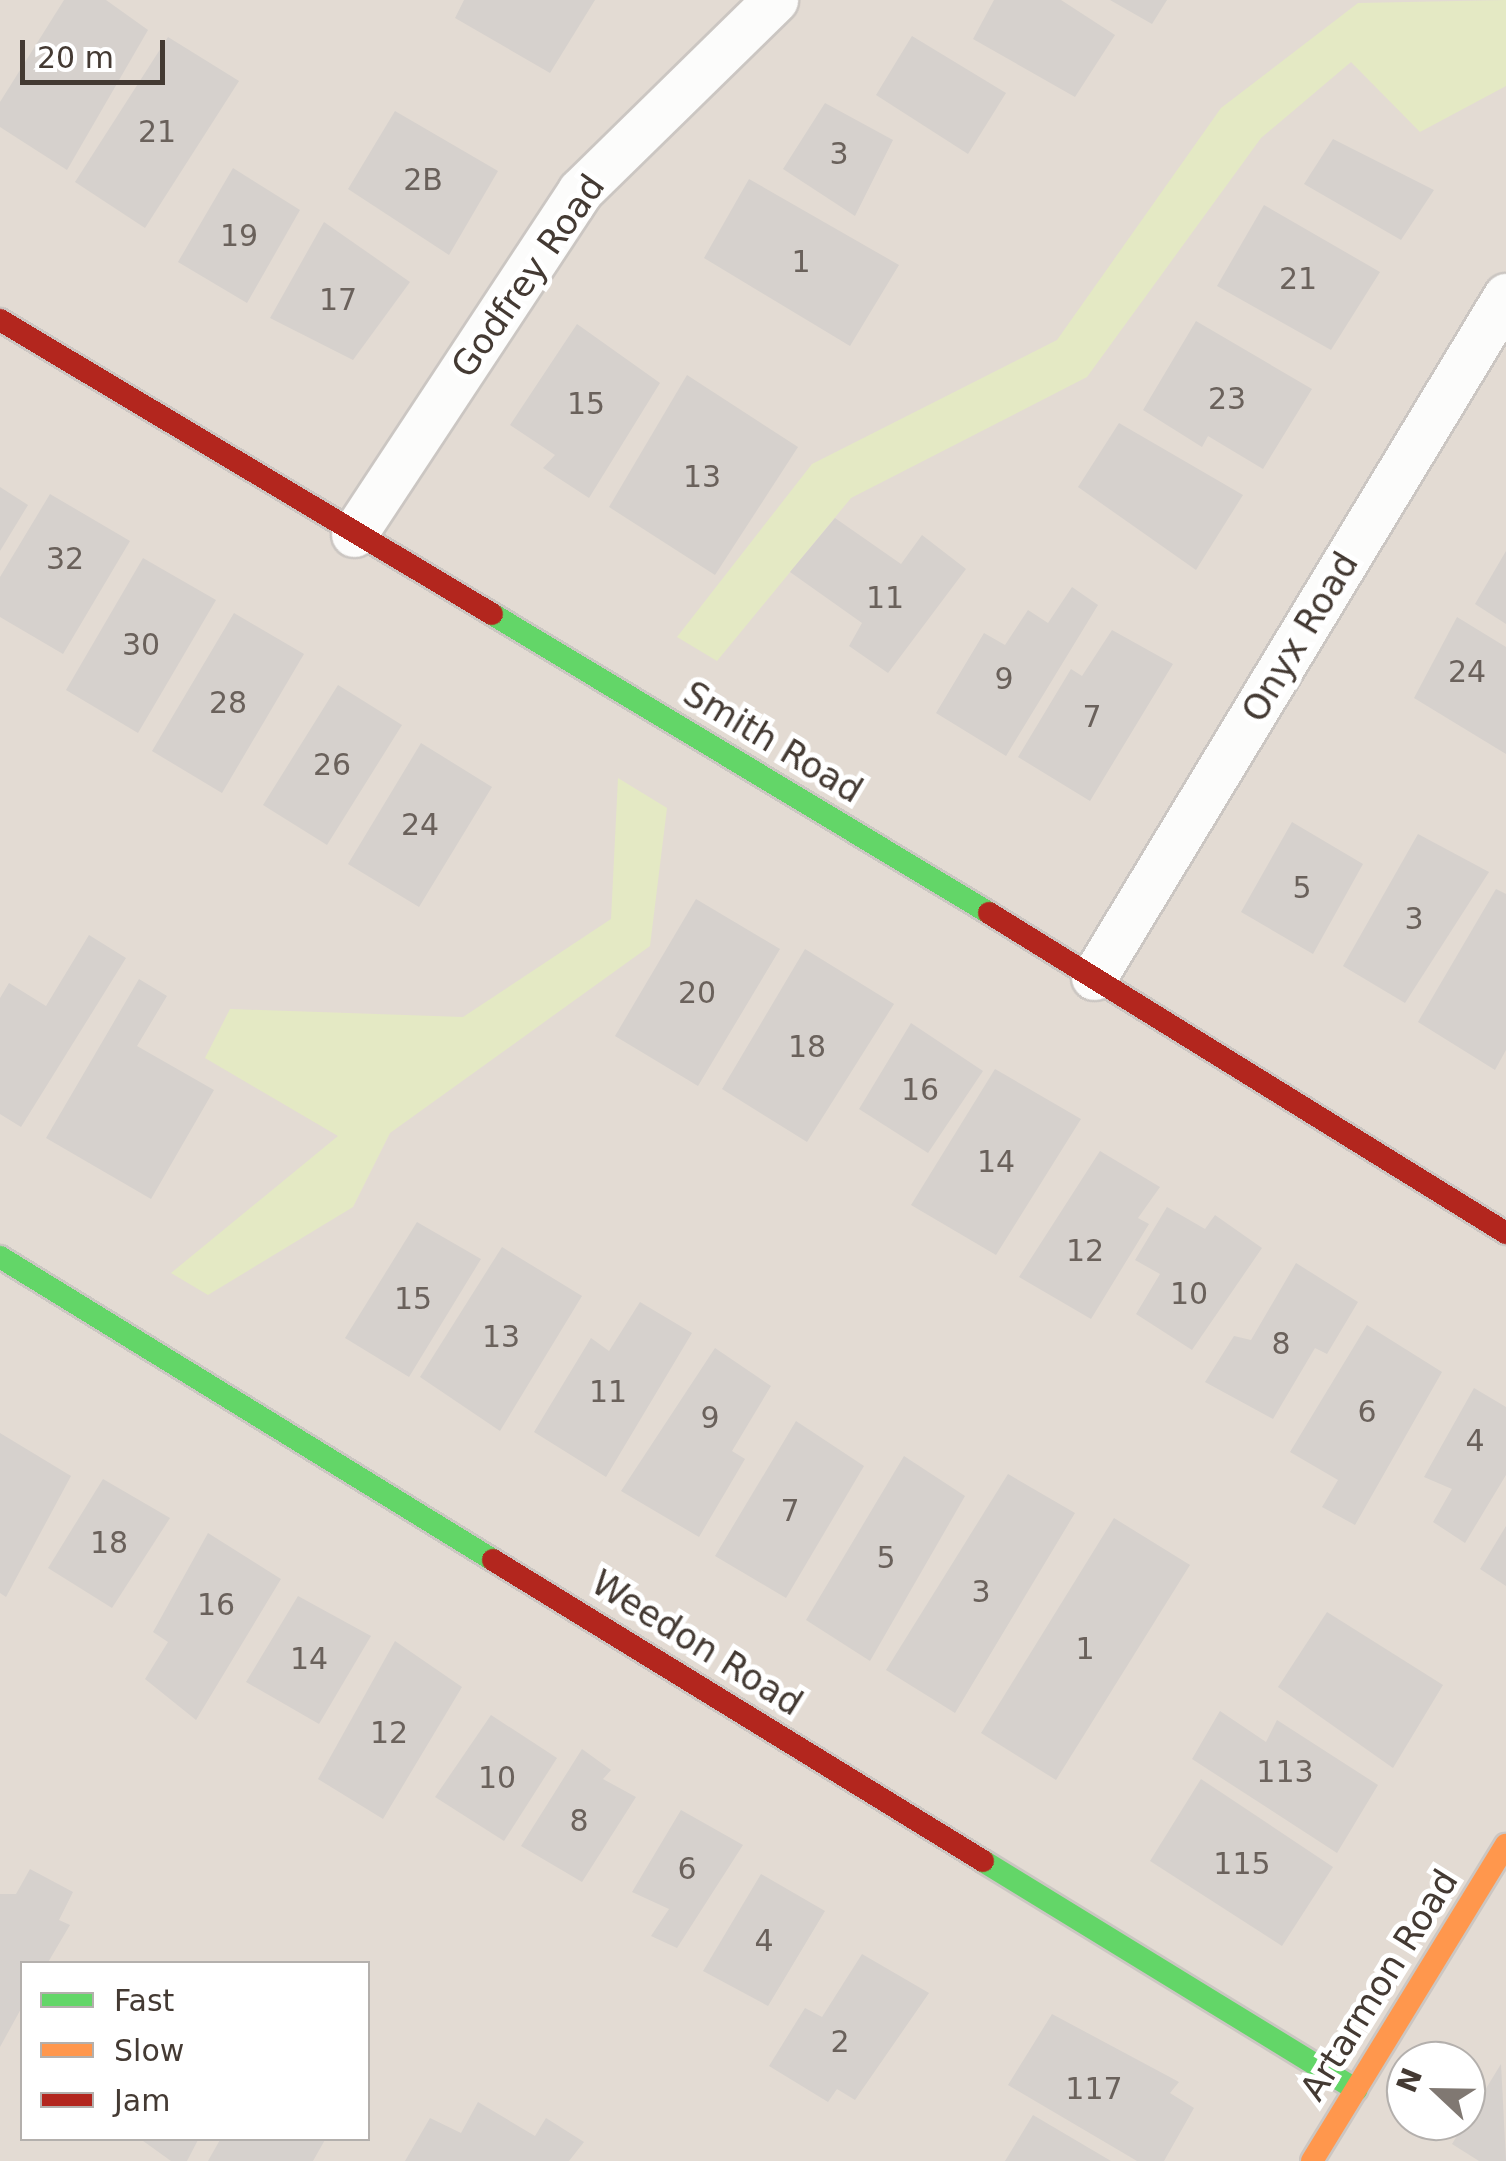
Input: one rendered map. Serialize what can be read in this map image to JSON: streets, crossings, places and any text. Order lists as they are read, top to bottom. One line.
{"streets":{"street":["Godfrey Road","Onyx Road","Smith Road","Weedon Road","Artarmon Road"]},"crossings":[["Godfrey Road","Smith Road"],["Onyx Road","Smith Road"],["Weedon Road","Artarmon Road"]],"house_numbers":["21","3","2B","19","1","21","17","23","15","13","32","11","30","24","9","28","7","26","24","5","3","20","18","16","14","12","10","15","13","8","11","6","9","4","7","18","5","3","16","1","14","12","113","10","8","115","6","4","2","117"],"legend":["Fast","Slow","Jam"],"scale_bar":"20 m","north":"left"}
